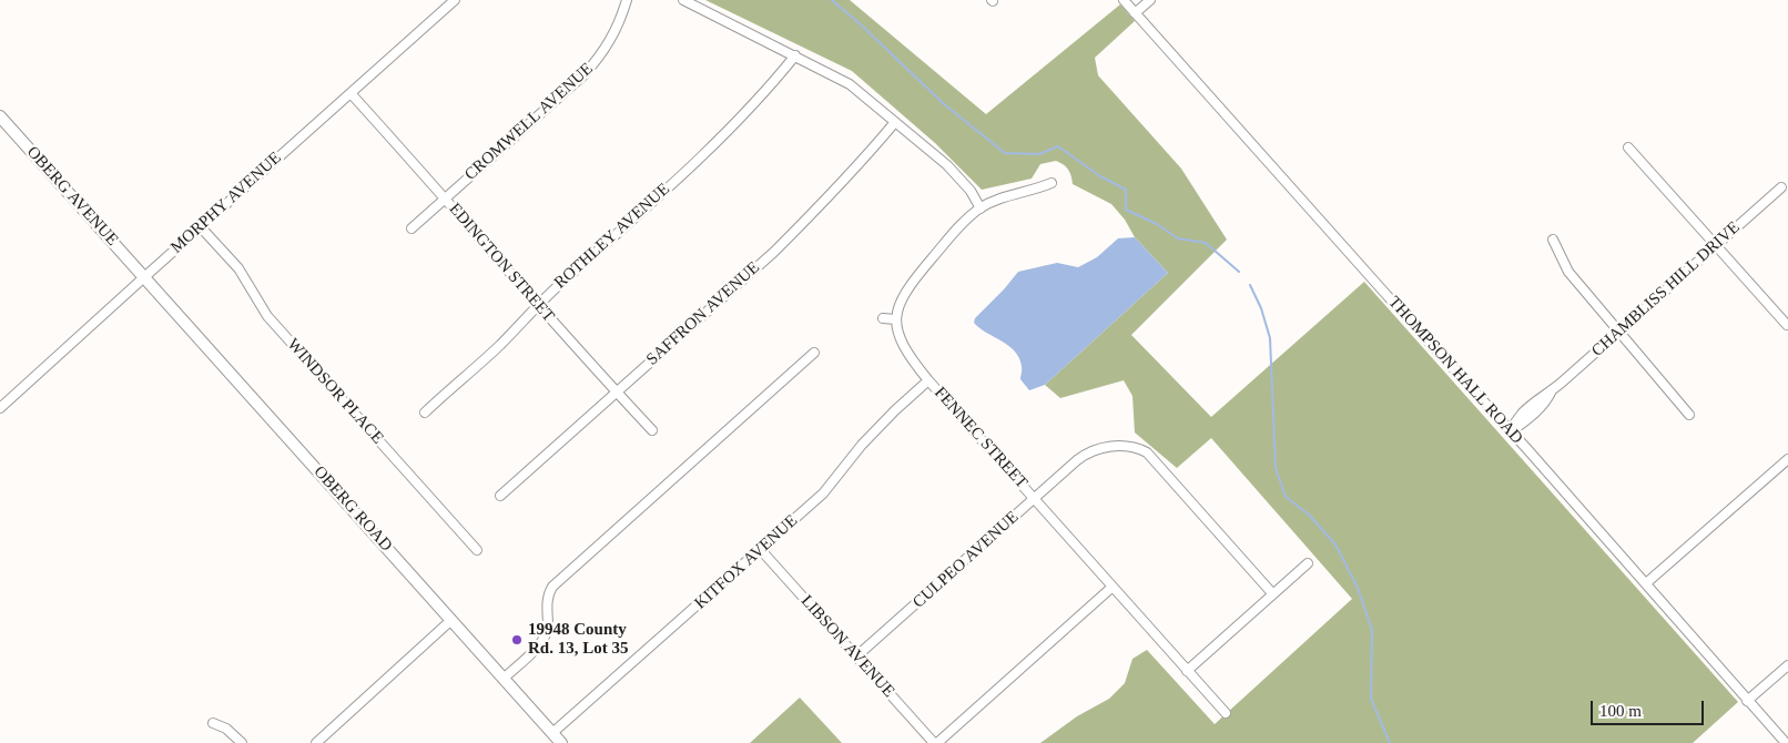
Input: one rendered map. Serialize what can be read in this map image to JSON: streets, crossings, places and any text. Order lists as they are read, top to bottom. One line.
{"streets":{"street":["CROMWELL AVENUE","OBERG AVENUE","MORPHY AVENUE","ROTHLEY AVENUE","EDINGTON STREET","CHAMBLISS HILL DRIVE","SAFFRON AVENUE","THOMPSON HALL ROAD","WINDSOR PLACE","FENNEC STREET","OBERG ROAD","CULPEO AVENUE","KITFOX AVENUE","LIBSON AVENUE"]},"crossings":[["CROMWELL AVENUE","EDINGTON STREET"],["OBERG AVENUE","MORPHY AVENUE"],["OBERG AVENUE","OBERG ROAD"],["MORPHY AVENUE","EDINGTON STREET"],["MORPHY AVENUE","WINDSOR PLACE"],["MORPHY AVENUE","OBERG ROAD"],["ROTHLEY AVENUE","EDINGTON STREET"],["EDINGTON STREET","SAFFRON AVENUE"],["CHAMBLISS HILL DRIVE","THOMPSON HALL ROAD"],["FENNEC STREET","CULPEO AVENUE"],["FENNEC STREET","KITFOX AVENUE"],["OBERG ROAD","KITFOX AVENUE"],["CULPEO AVENUE","LIBSON AVENUE"],["KITFOX AVENUE","LIBSON AVENUE"]],"places":["19948 County Rd. 13, Lot 35"],"scale_bar":"100 m"}
